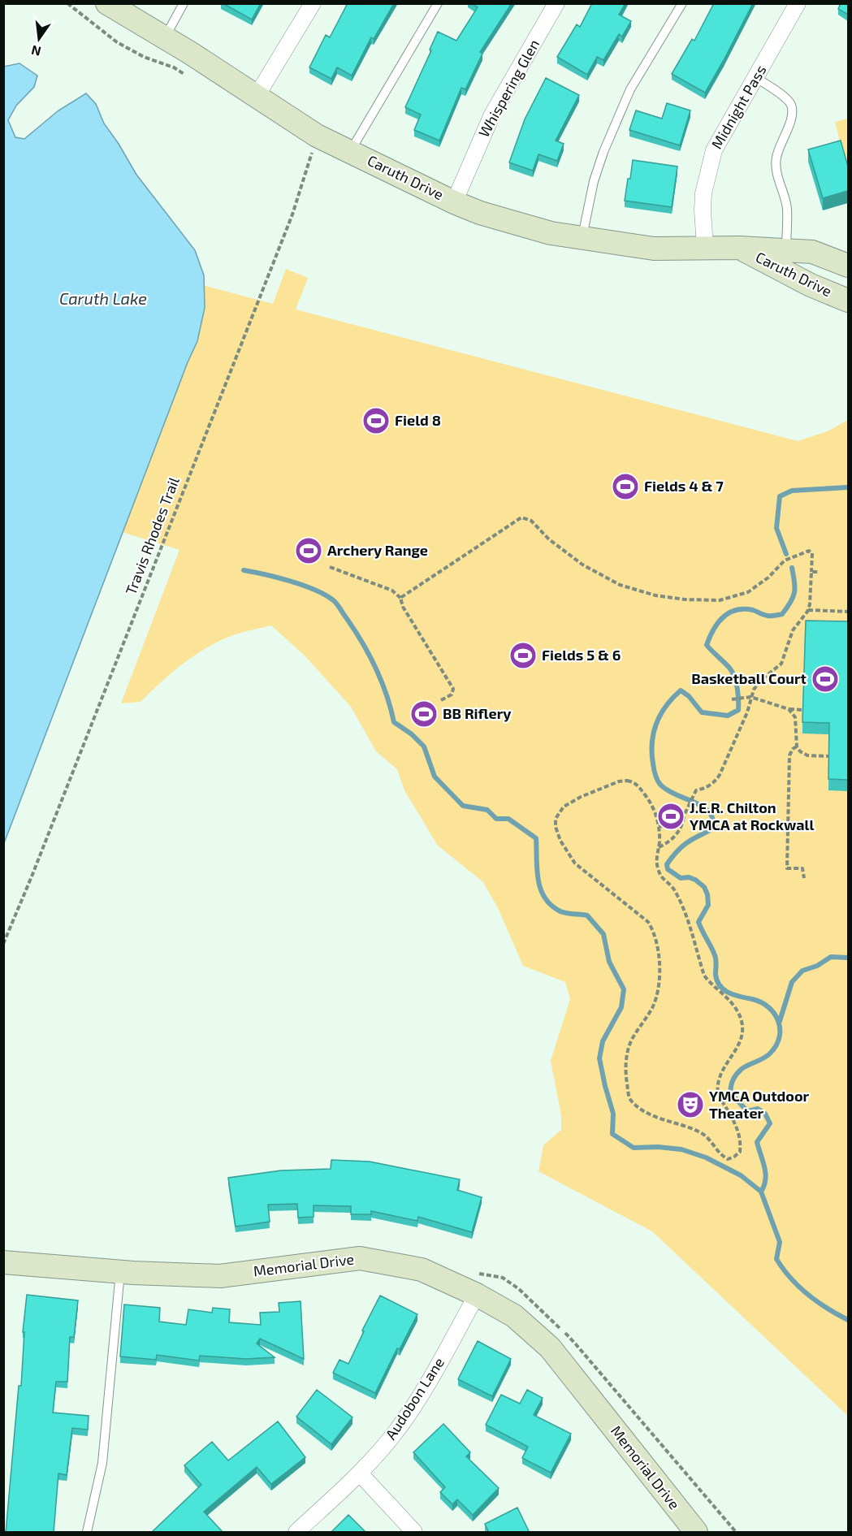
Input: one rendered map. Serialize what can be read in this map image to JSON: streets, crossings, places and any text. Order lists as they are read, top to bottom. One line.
{"streets":{"street":["Whispering Glen","Midnight Pass","Caruth Drive","Memorial Drive","Audobon Lane"],"path":["Travis Rhodes Trail"]},"crossings":[["Whispering Glen","Caruth Drive"],["Midnight Pass","Caruth Drive"],["Caruth Drive","Travis Rhodes Trail"],["Memorial Drive","Audobon Lane"]],"water":["Caruth Lake"],"places":{"sports":["Field 8","Fields 4 & 7","Archery Range","Fields 5 & 6","Basketball Court","BB Riflery","J.E.R. Chilton YMCA at Rockwall"],"theatre":["YMCA Outdoor Theater"]},"north":"bottom"}
